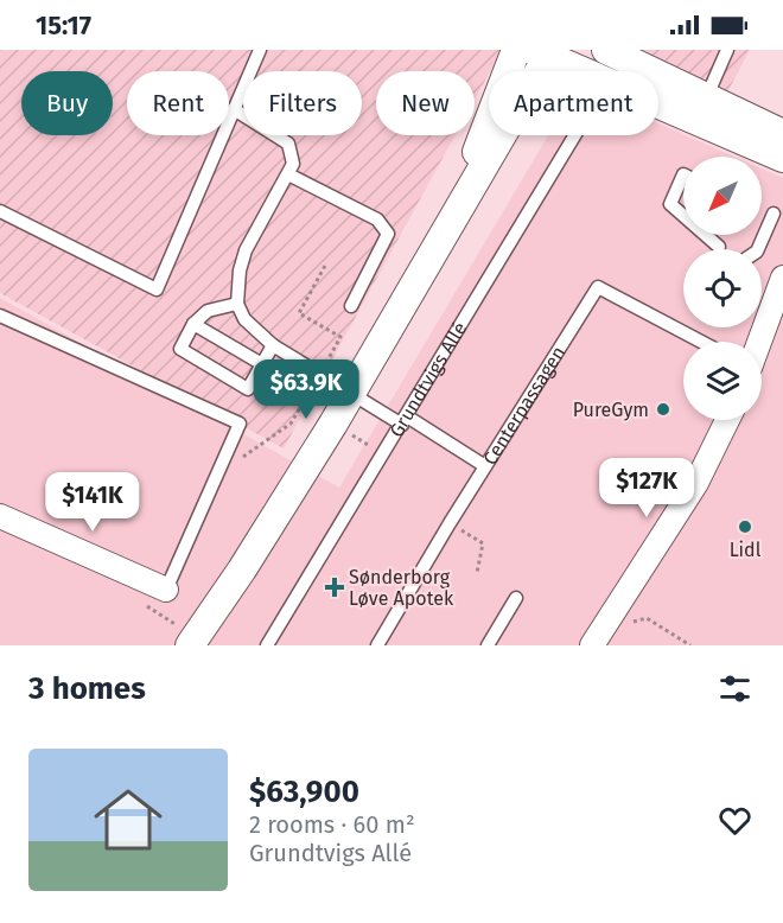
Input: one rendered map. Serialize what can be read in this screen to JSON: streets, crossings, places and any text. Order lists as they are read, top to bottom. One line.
{"streets":{"lane":["Grundtvigs Allé","Centerpassagen"]},"places":{"other":["PureGym","Lidl"],"health":["Sønderborg Løve Apotek"]},"north":"bottom left","page":{"status":"15:17","chip":["Buy","Rent","Filters","New","Apartment"],"price":["$63.9K","$127K","$141K"],"heading":"3 homes","list":[{"name":"$63,900","note":"2 rooms · 60 m² · Grundtvigs Allé"}]}}
